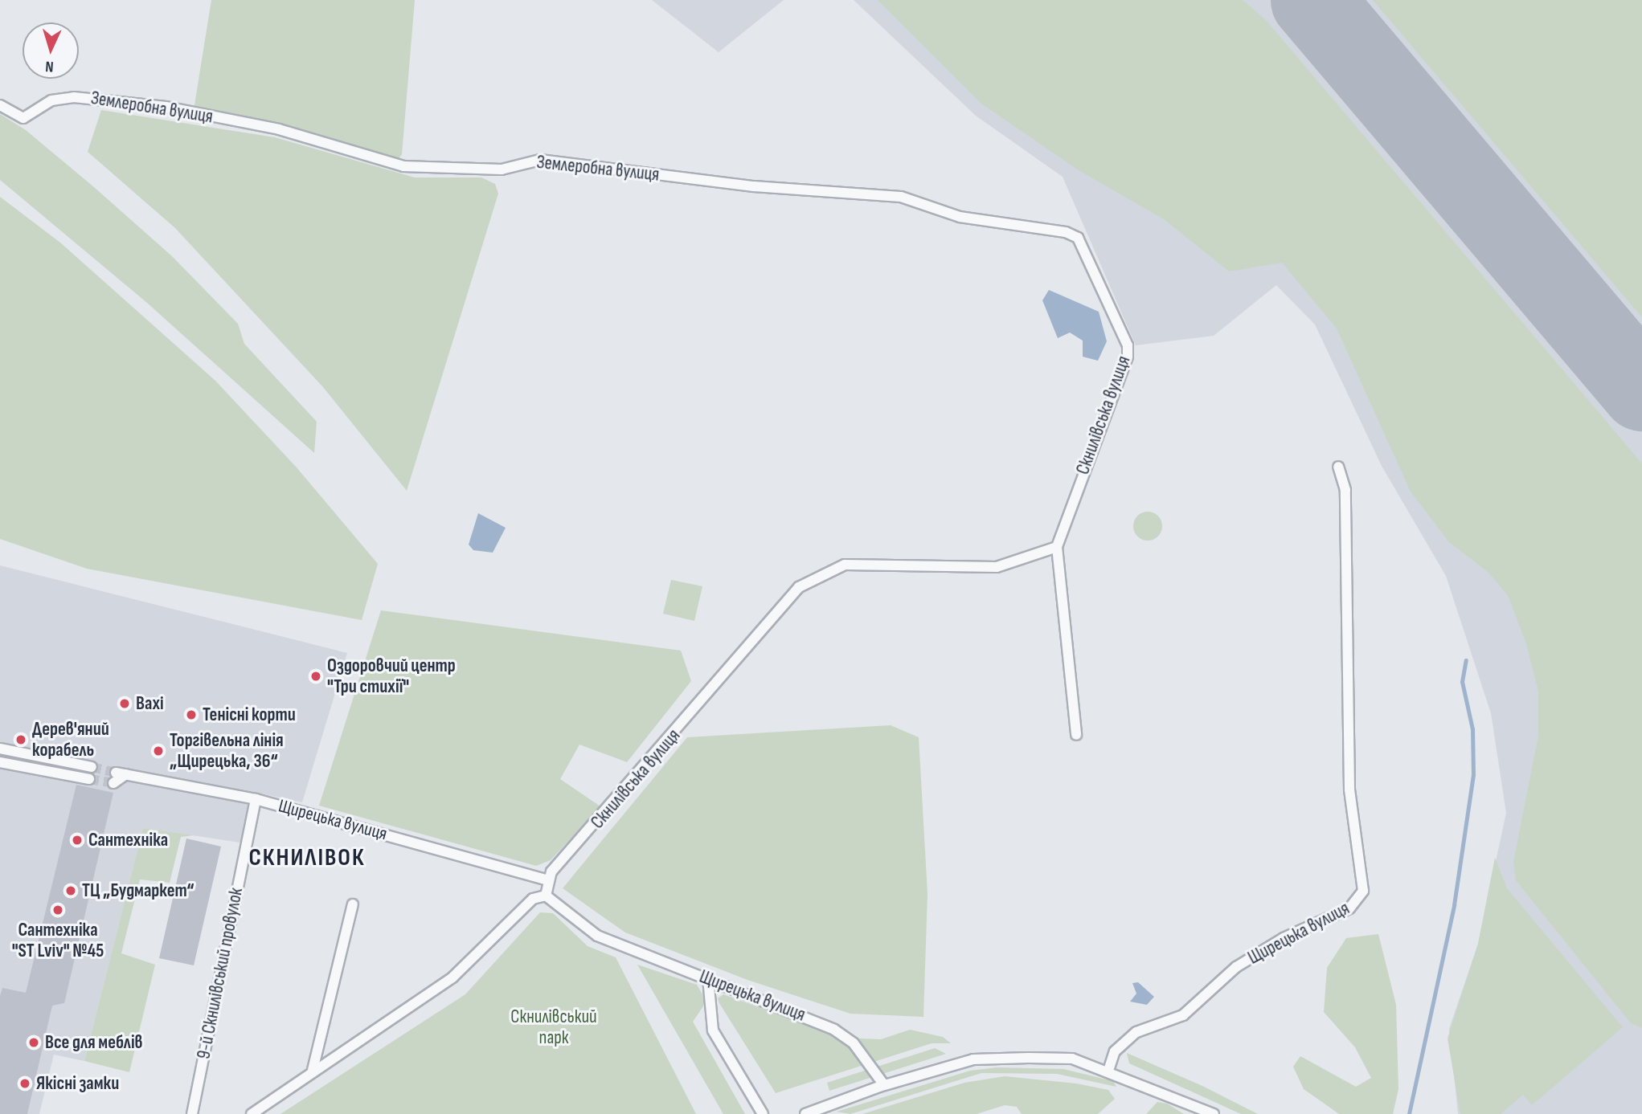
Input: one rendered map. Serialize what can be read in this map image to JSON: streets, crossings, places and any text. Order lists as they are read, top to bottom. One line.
{"streets":{"street":["Землеробна вулиця","Скнилівська вулиця","Щирецька вулиця","9-й Скнилівський провулок"]},"crossings":[["Землеробна вулиця","Скнилівська вулиця"],["Скнилівська вулиця","Щирецька вулиця"],["Щирецька вулиця","9-й Скнилівський провулок"]],"districts":["СКНИЛІВОК"],"parks":["Скнилівський парк"],"places":["Оздоровчий центр \"Три стихії\"","Baxi","Тенісні корти","Дерев'яний корабель","Торгівельна лінія „Щирецька, 36“","Сантехніка","ТЦ „Будмаркет“","Сантехніка \"ST Lviv\" №45","Все для меблів","Якісні замки"],"north":"bottom"}
